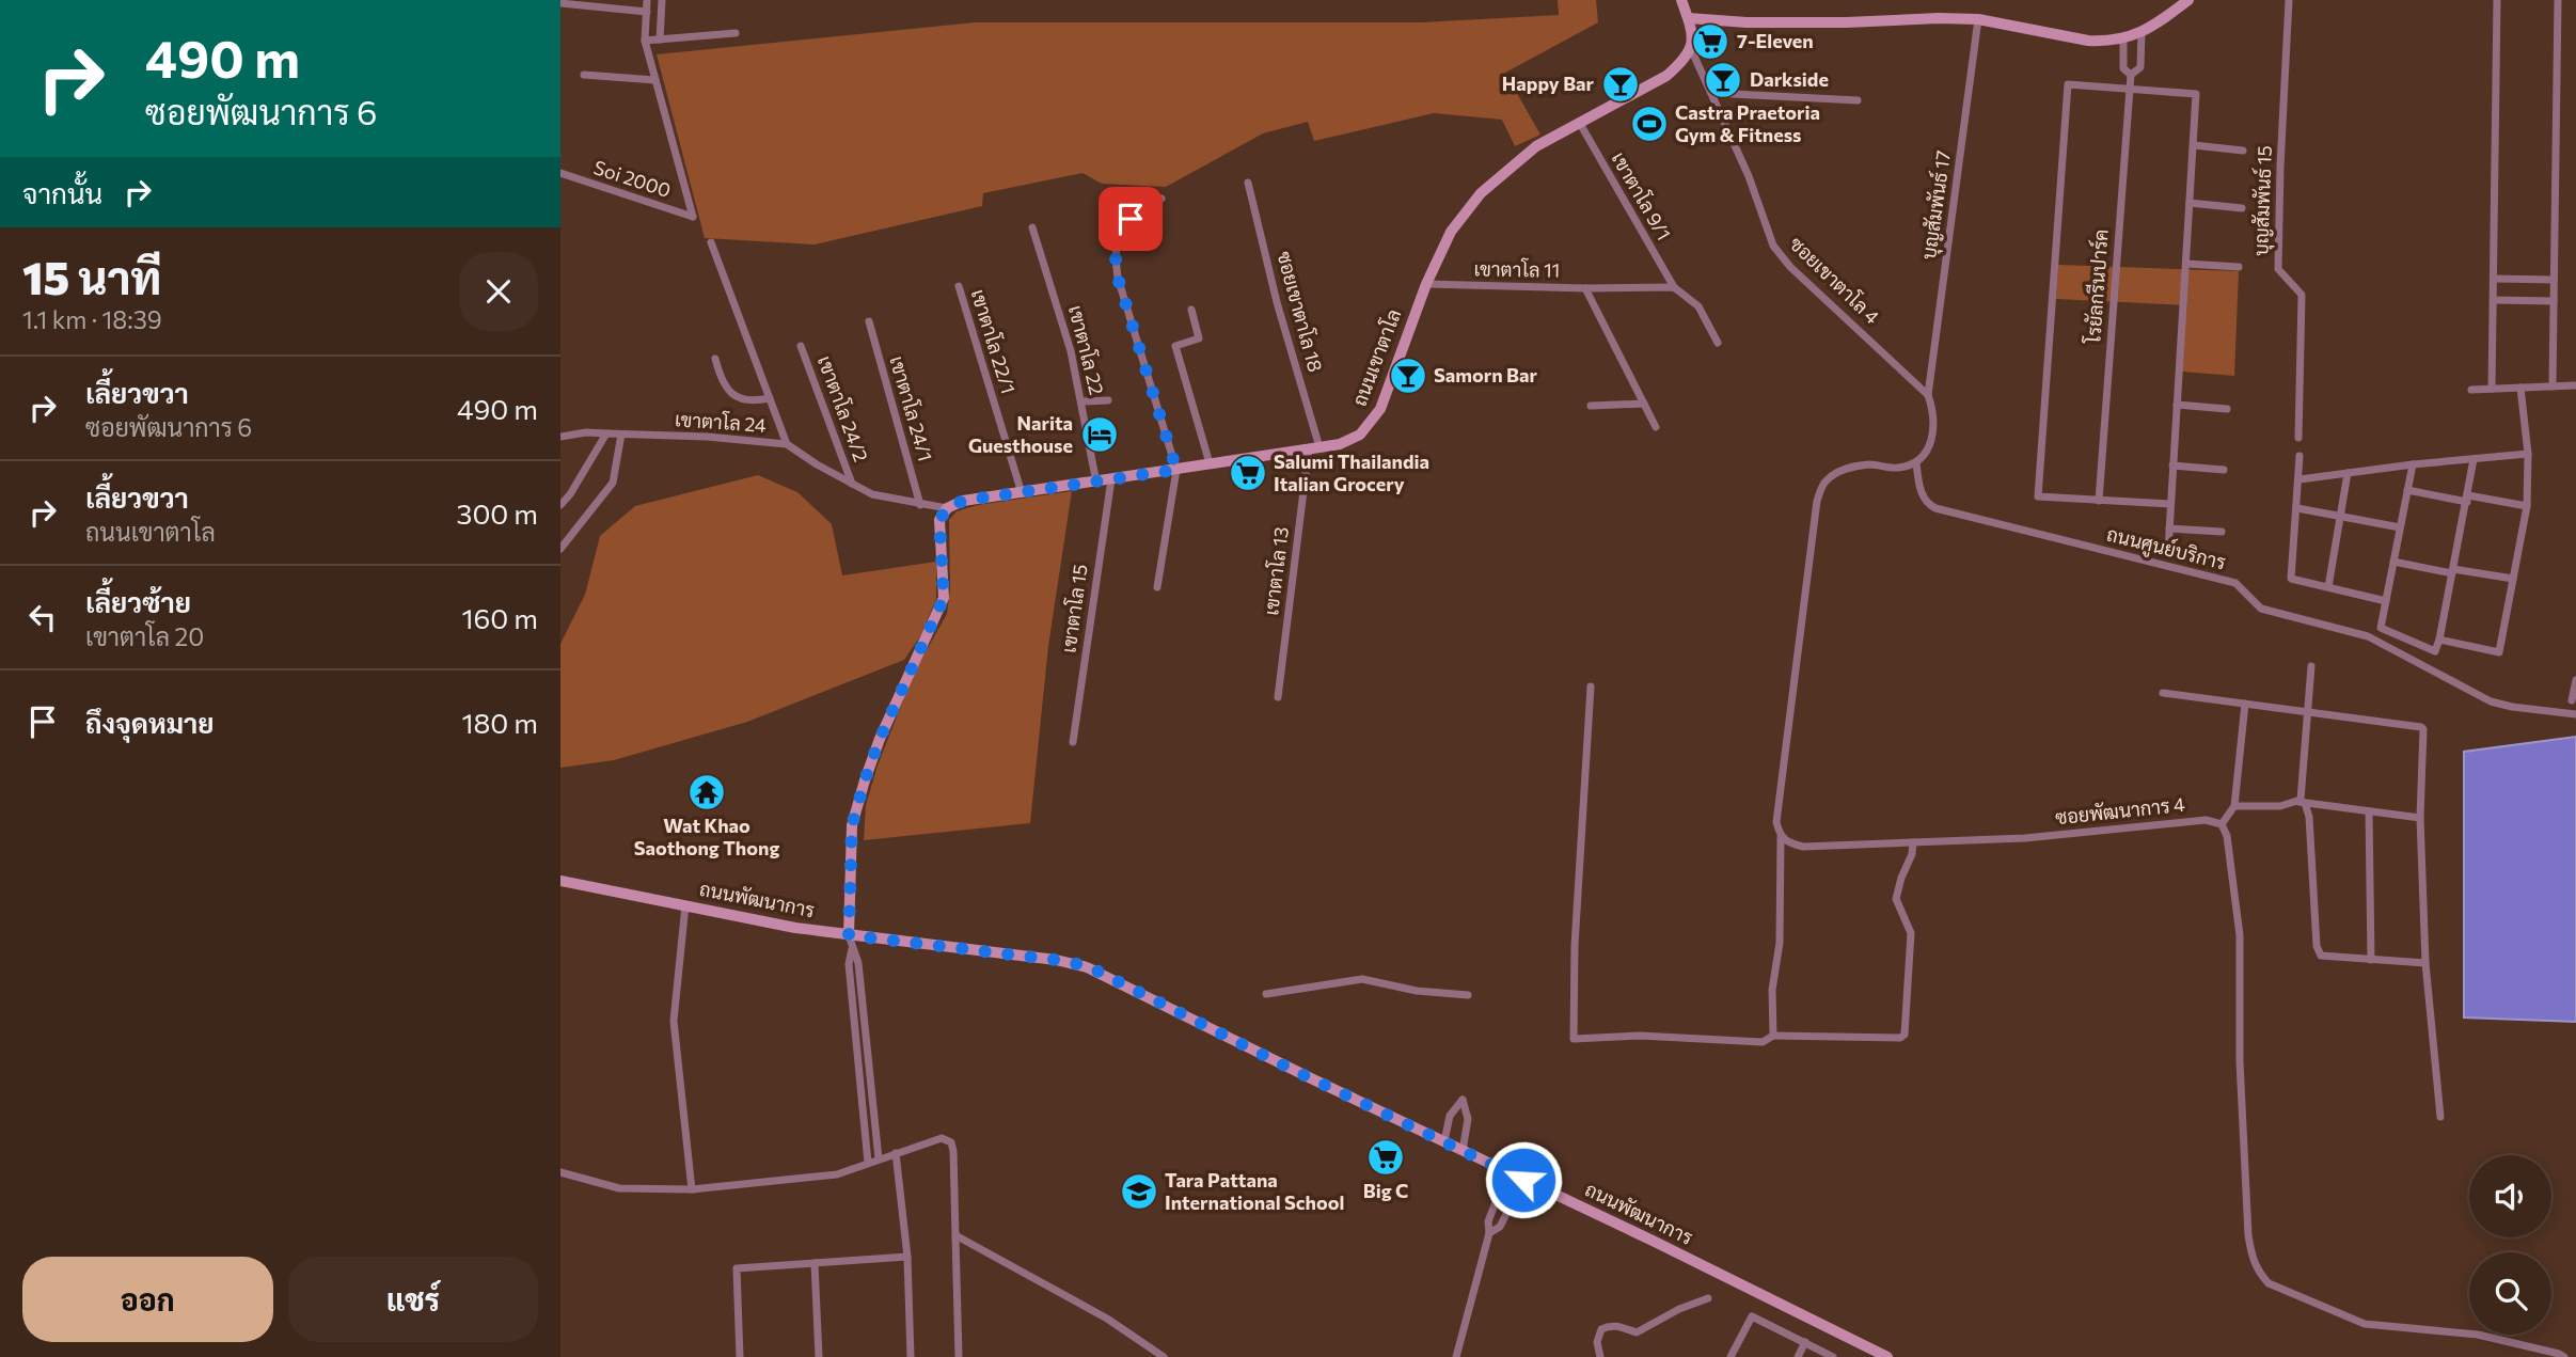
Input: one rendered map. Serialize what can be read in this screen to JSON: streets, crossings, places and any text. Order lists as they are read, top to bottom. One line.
{"streets":{"street":["Soi 2000","เขาตาโล 9/1","บุญสัมพันธ์ 15","บุญสัมพันธ์ 17","เขาตาโล 11","ซอยเขาตาโล 4","โรยัลกรีนปาร์ค","ซอยเขาตาโล 18","เขาตาโล 22/1","เขาตาโล 22","ถนนเขาตาโล","เขาตาโล 24/2","เขาตาโล 24/1","เขาตาโล 24","ถนนศูนย์บริการ","เขาตาโล 13","เขาตาโล 15","ซอยพัฒนาการ 4","ถนนพัฒนาการ"]},"crossings":[["เขาตาโล 9/1","ถนนเขาตาโล"],["บุญสัมพันธ์ 17","ซอยเขาตาโล 4"],["เขาตาโล 11","ถนนเขาตาโล"],["ซอยเขาตาโล 4","ถนนเขาตาโล"],["ซอยเขาตาโล 18","ถนนเขาตาโล"],["ซอยเขาตาโล 18","เขาตาโล 13"],["เขาตาโล 22/1","ถนนเขาตาโล"],["เขาตาโล 22","ถนนเขาตาโล"],["ถนนเขาตาโล","เขาตาโล 24"],["ถนนเขาตาโล","เขาตาโล 13"],["ถนนเขาตาโล","เขาตาโล 15"],["เขาตาโล 24/2","เขาตาโล 24"],["เขาตาโล 24/1","เขาตาโล 24"]],"places":{"supermarket":["7-Eleven","Salumi Thailandia Italian Grocery","Big C"],"bar":["Darkside","Happy Bar","Samorn Bar"],"sports":["Castra Praetoria Gym & Fitness"],"hotel":["Narita Guesthouse"],"temple":["Wat Khao Saothong Thong"],"school or university":["Tara Pattana International School"]},"page":{"turn":["490 m","ซอยพัฒนาการ 6"],"then":"จากนั้น","heading":["15 นาที","1.1 km · 18:39"],"list":[{"name":"เลี้ยวขวา","note":"ซอยพัฒนาการ 6","value":"490 m"},{"name":"เลี้ยวขวา","note":"ถนนเขาตาโล","value":"300 m"},{"name":"เลี้ยวซ้าย","note":"เขาตาโล 20","value":"160 m"},{"name":"ถึงจุดหมาย","value":"180 m"}],"buttons":["ออก","แชร์"]}}
